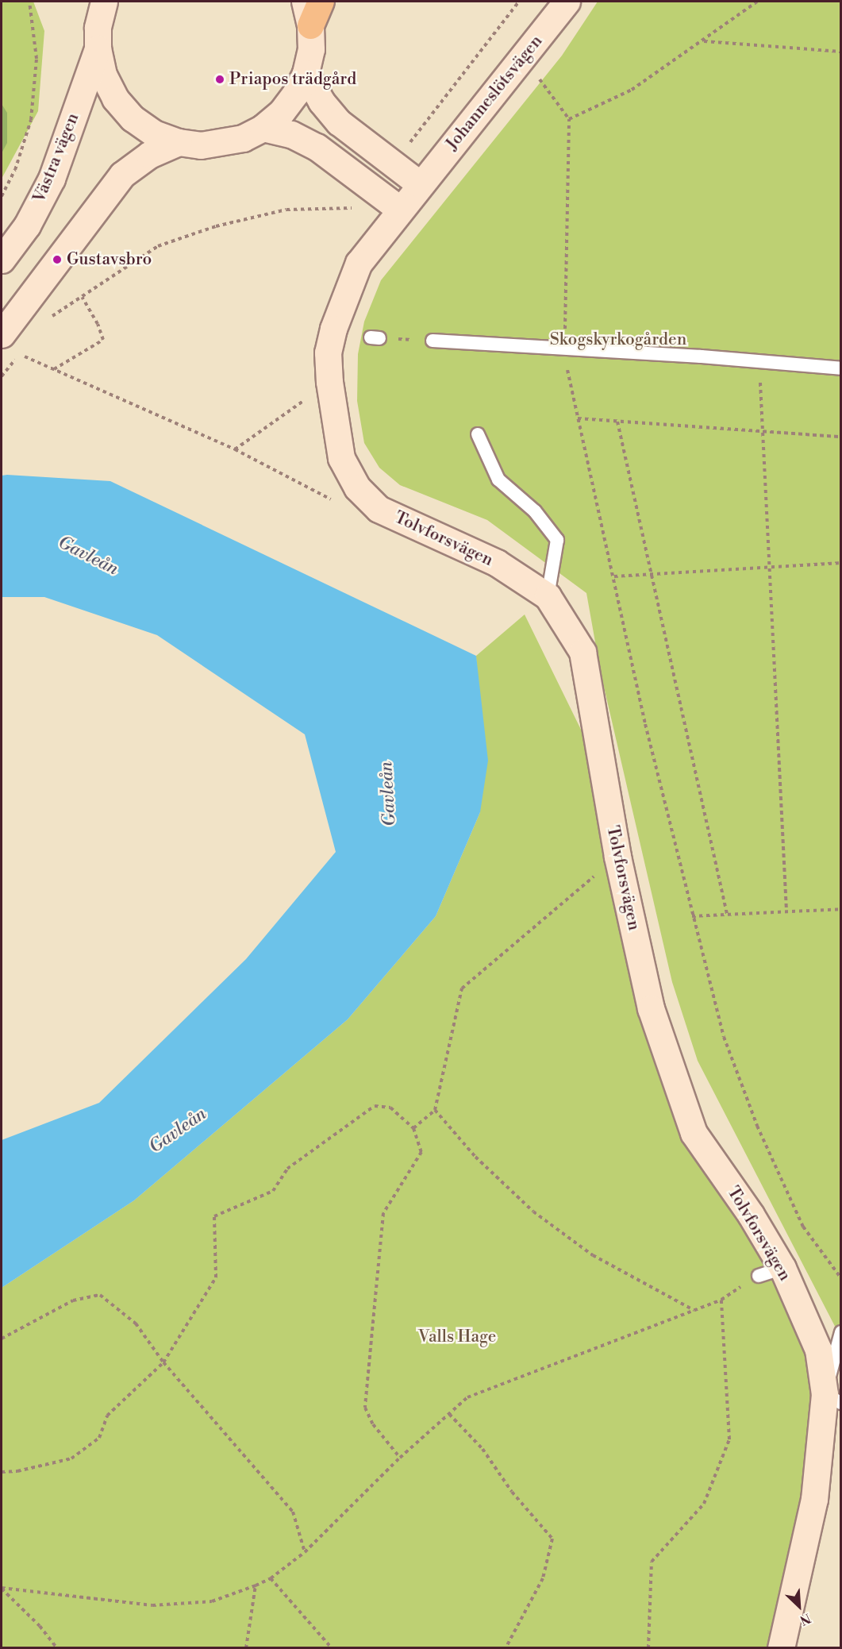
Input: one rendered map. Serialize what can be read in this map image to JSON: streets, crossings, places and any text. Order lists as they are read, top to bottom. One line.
{"streets":{"street":["Johanneslötsvägen","Västra vägen","Tolvforsvägen"]},"crossings":[["Johanneslötsvägen","Tolvforsvägen"]],"water":["Gavleån"],"parks":["Skogskyrkogården","Valls Hage"],"places":["Priapos trädgård","Gustavsbro"],"north":"bottom right"}
